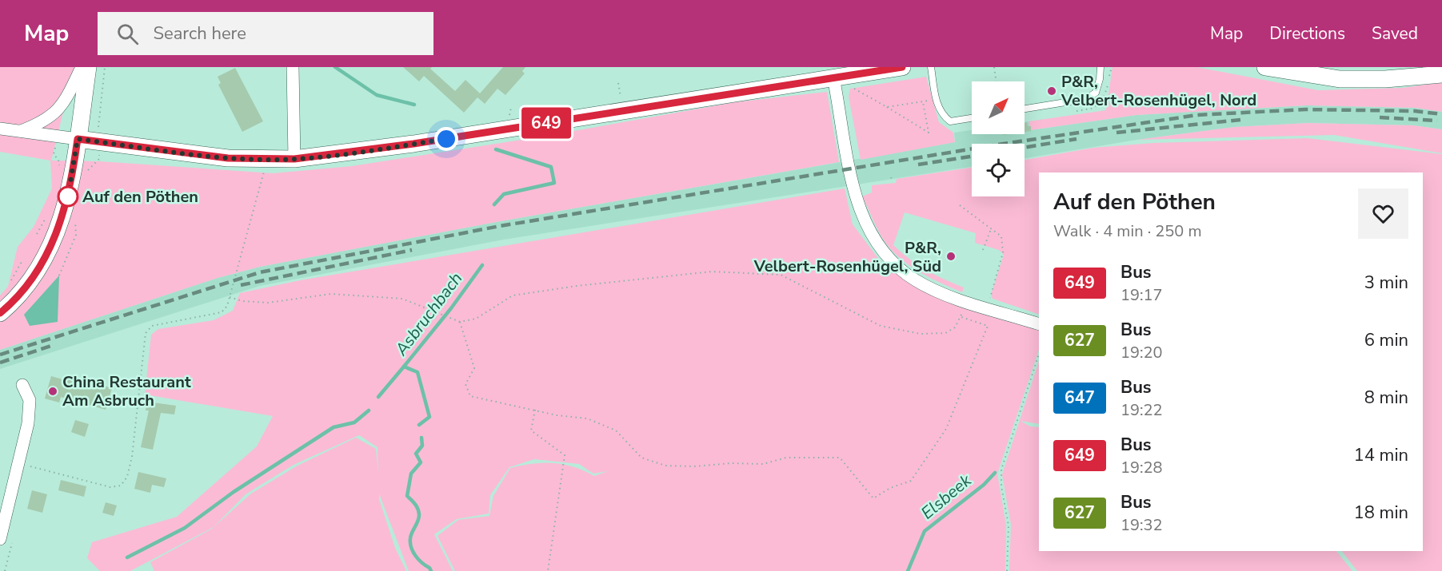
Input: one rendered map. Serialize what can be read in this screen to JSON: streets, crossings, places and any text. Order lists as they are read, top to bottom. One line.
{"water":["Asbruchbach","Elsbeek"],"places":["P&R, Velbert-Rosenhügel, Nord","Auf den Pöthen","P&R, Velbert-Rosenhügel, Süd","China Restaurant Am Asbruch"],"lines":["bus line 649"],"north":"top right","page":{"header":"Map","search":"Search here","nav":["Map","Directions","Saved"],"on_map":"649","heading":["Auf den Pöthen","Walk · 4 min · 250 m"],"list":[{"mark":"649","name":"Bus","note":"19:17","value":"3 min"},{"mark":"627","name":"Bus","note":"19:20","value":"6 min"},{"mark":"647","name":"Bus","note":"19:22","value":"8 min"},{"mark":"649","name":"Bus","note":"19:28","value":"14 min"},{"mark":"627","name":"Bus","note":"19:32","value":"18 min"}]}}
